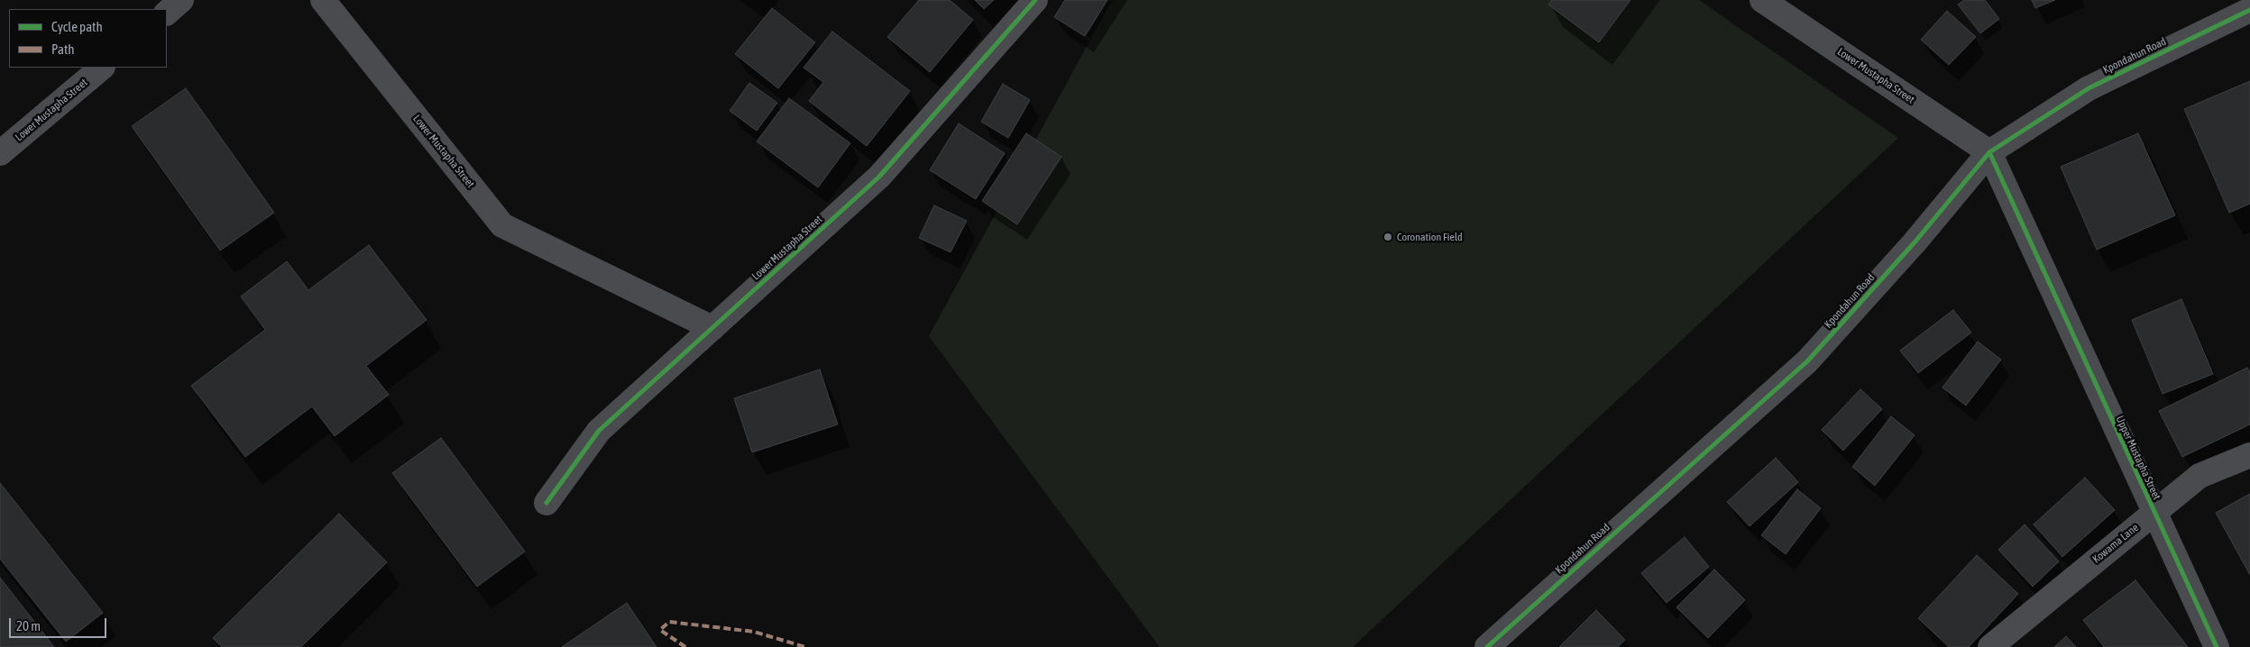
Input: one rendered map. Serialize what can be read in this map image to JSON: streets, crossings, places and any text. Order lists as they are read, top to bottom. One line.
{"streets":{"street":["Kpondahun Road","Lower Mustapha Street","Upper Mustapha Street","Kowama Lane"]},"crossings":[["Kpondahun Road","Lower Mustapha Street"],["Kpondahun Road","Upper Mustapha Street"],["Lower Mustapha Street","Upper Mustapha Street"],["Upper Mustapha Street","Kowama Lane"]],"places":["Coronation Field"],"legend":["Cycle path","Path"],"scale_bar":"20 m"}
